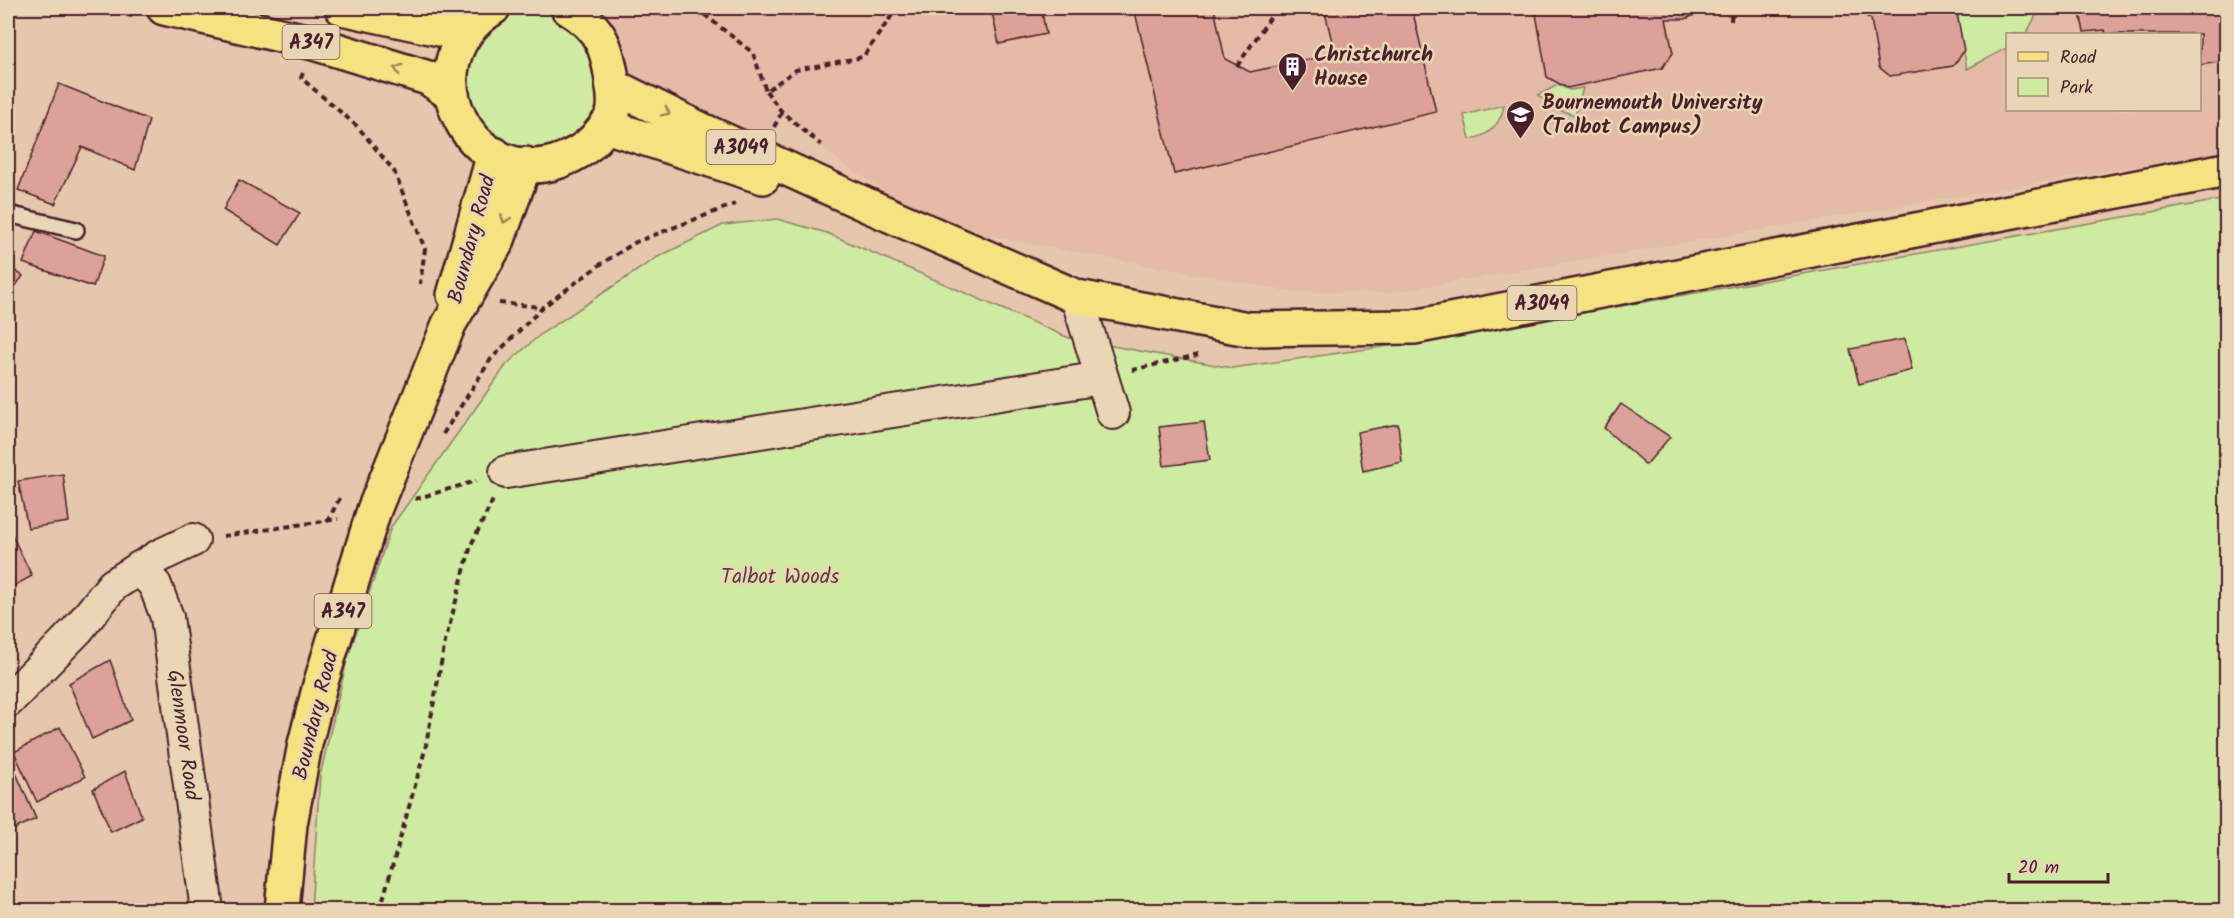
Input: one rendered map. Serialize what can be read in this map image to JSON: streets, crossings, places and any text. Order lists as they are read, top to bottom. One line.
{"streets":{"main road":["A347","A3049","Boundary Road"],"street":["Glenmoor Road"]},"parks":["Talbot Woods"],"places":{"building":["Christchurch House"],"school or university":["Bournemouth University (Talbot Campus)"]},"legend":["Road","Park"],"scale_bar":"20 m"}
